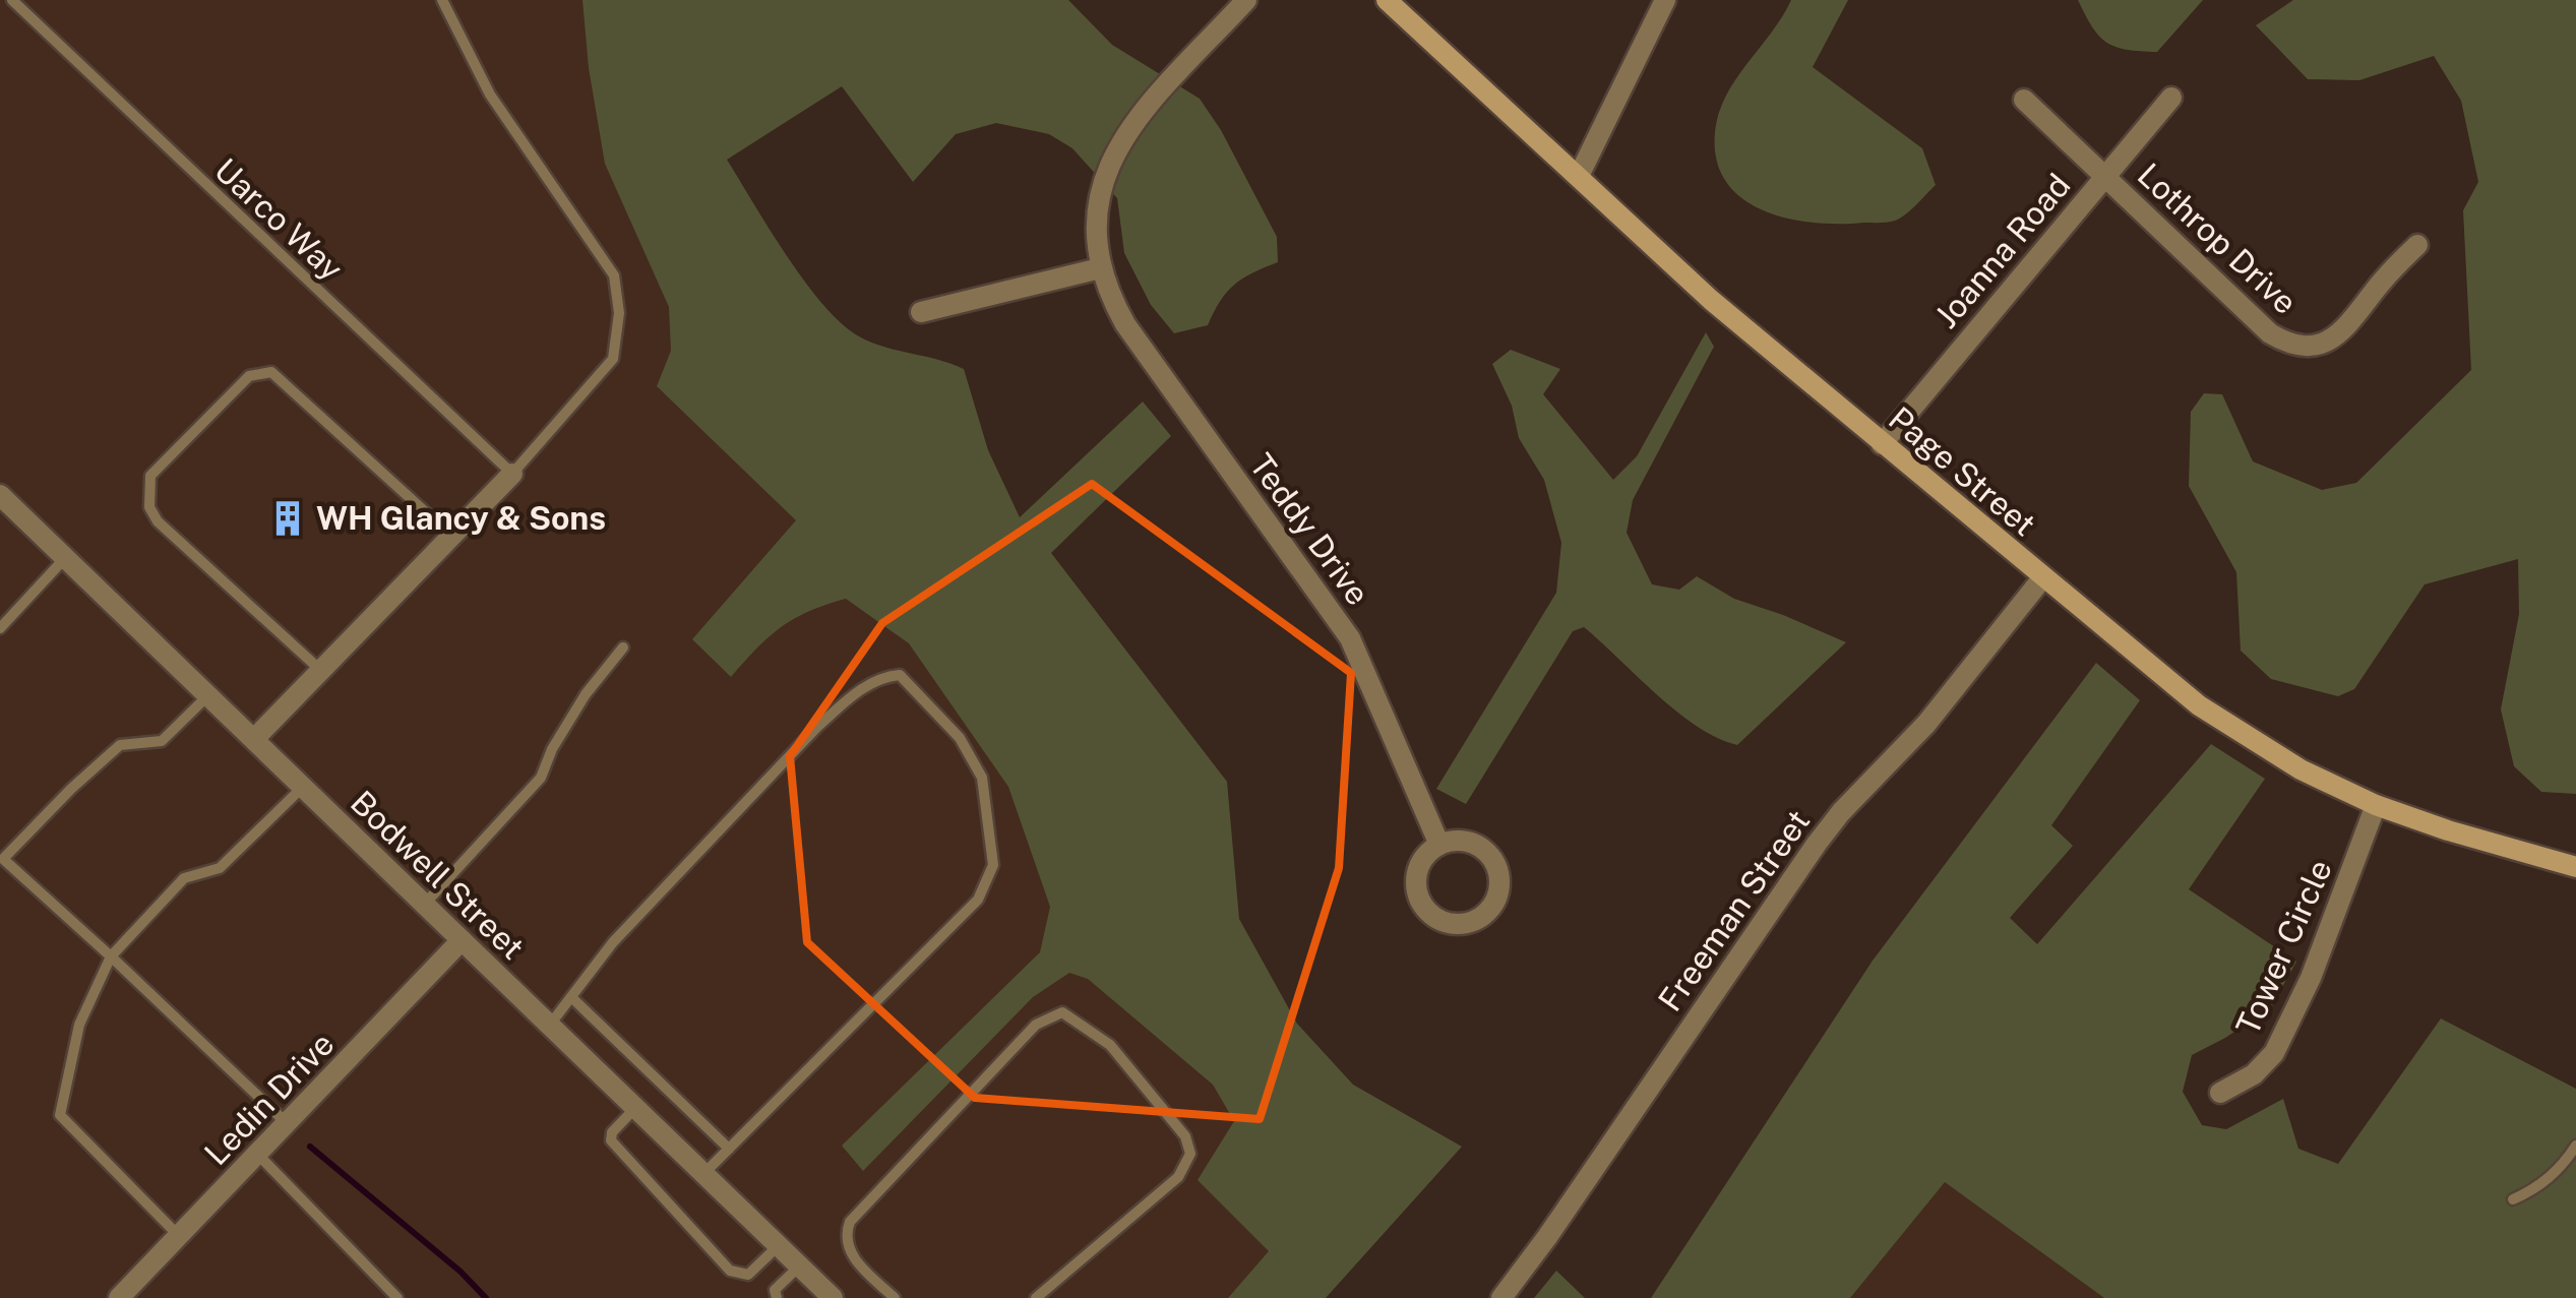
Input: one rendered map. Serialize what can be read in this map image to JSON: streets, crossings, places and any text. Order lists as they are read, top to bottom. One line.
{"streets":{"main road":["Page Street"],"street":["Lothrop Drive","Joanna Road","Teddy Drive","Bodwell Street","Freeman Street","Tower Circle","Ledin Drive"],"lane":["Uarco Way"]},"crossings":[["Lothrop Drive","Joanna Road"],["Joanna Road","Page Street"],["Page Street","Freeman Street"],["Page Street","Tower Circle"],["Bodwell Street","Ledin Drive"]],"places":{"building":["WH Glancy & Sons"]}}
